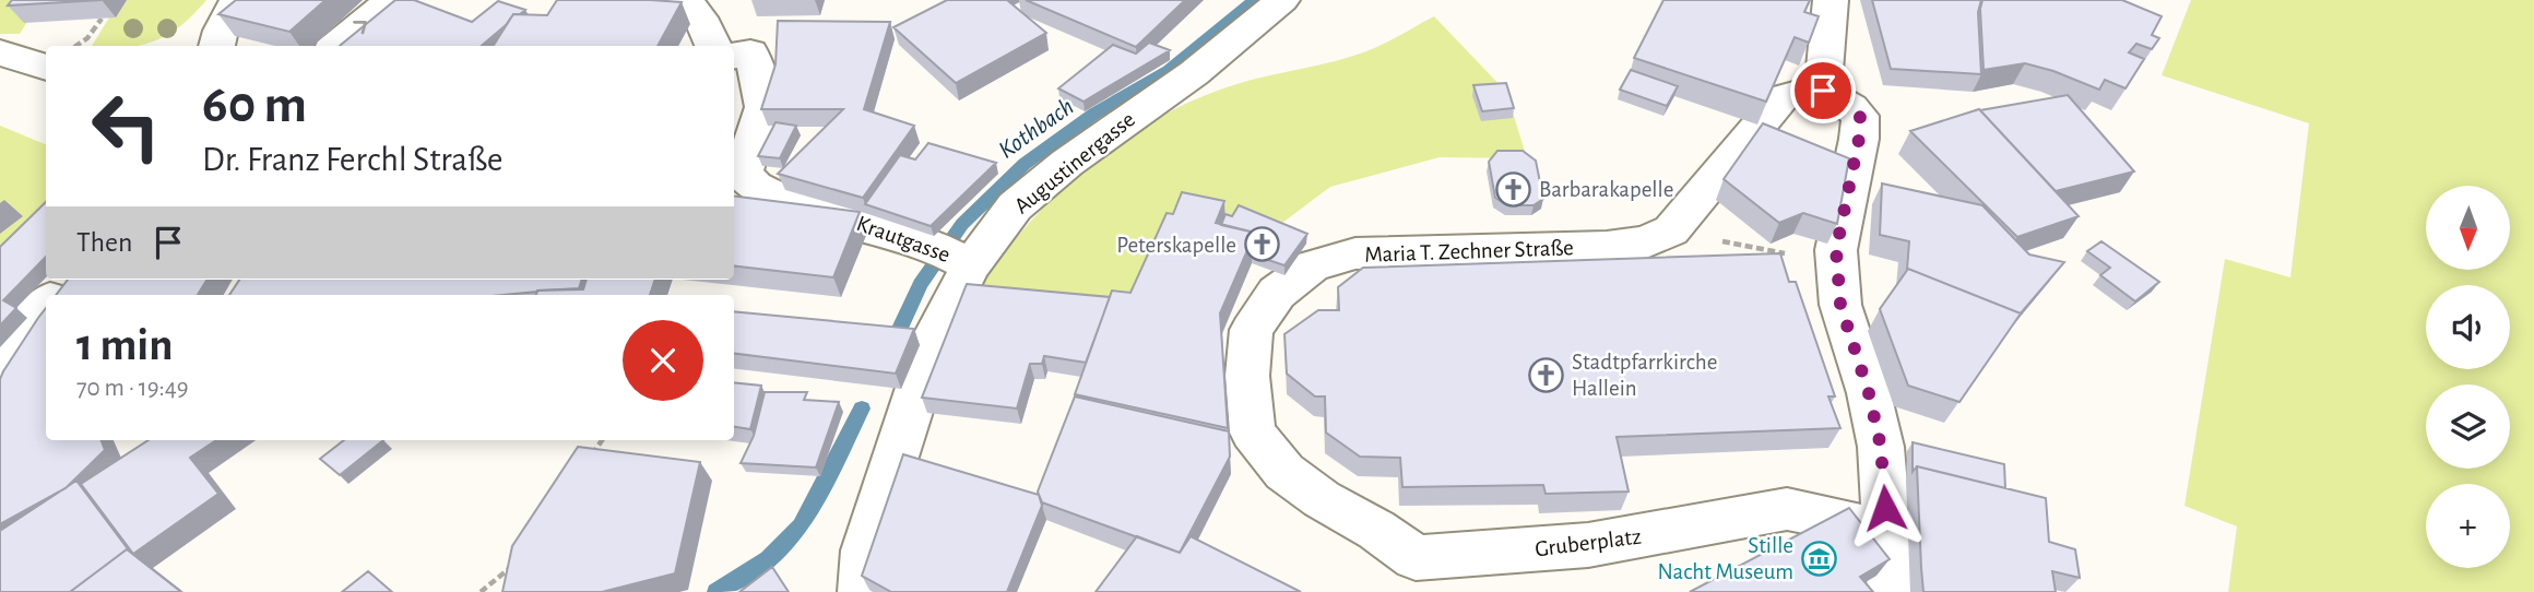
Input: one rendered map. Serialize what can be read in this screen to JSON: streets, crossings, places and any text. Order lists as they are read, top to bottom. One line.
{"streets":{"street":["Augustinergasse","Krautgasse","Maria T. Zechner Straße","Gruberplatz"]},"crossings":[["Augustinergasse","Krautgasse"],["Maria T. Zechner Straße","Gruberplatz"]],"water":["Kothbach"],"places":{"church":["Barbarakapelle","Peterskapelle","Stadtpfarrkirche Hallein"],"museum":["Stille Nacht Museum"]},"north":"bottom","page":{"turn":["60 m","Dr. Franz Ferchl Straße"],"map_buttons":"+","then":"Then","heading":["1 min","70 m · 19:49"]}}
